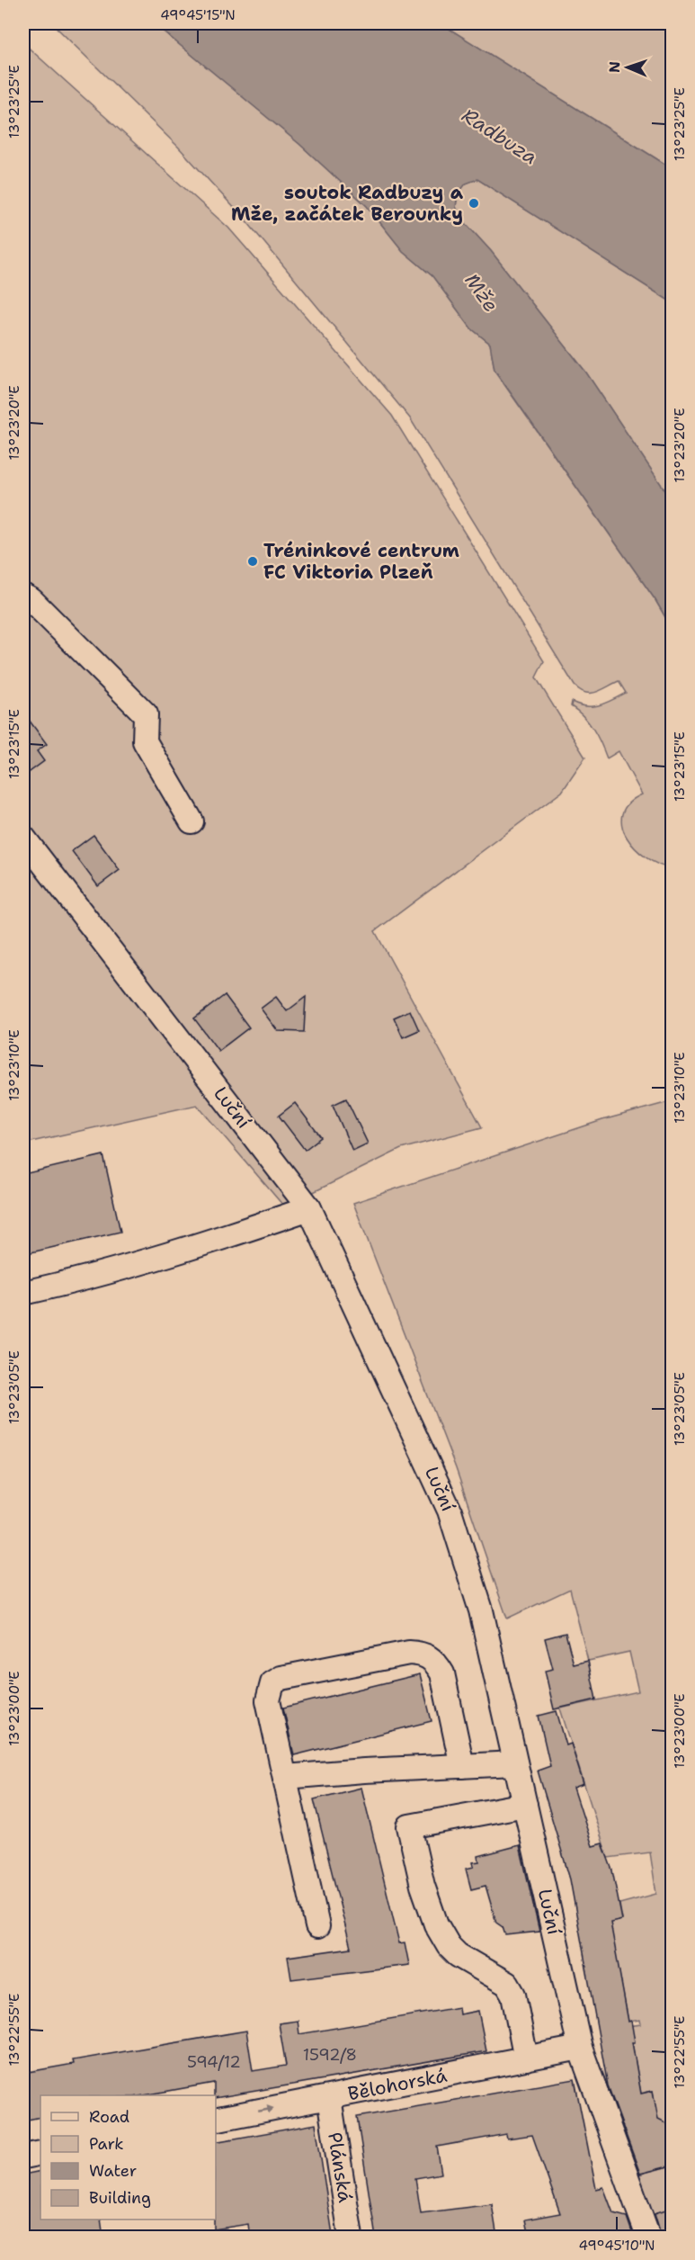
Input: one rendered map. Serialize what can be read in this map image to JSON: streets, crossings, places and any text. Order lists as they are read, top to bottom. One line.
{"streets":{"street":["Luční","Bělohorská","Plánská"]},"crossings":[["Luční","Bělohorská"],["Bělohorská","Plánská"]],"water":["Radbuza","Mže"],"places":["soutok Radbuzy a Mže, začátek Berounky","Tréninkové centrum FC Viktoria Plzeň"],"house_numbers":["1592/8","594/12"],"legend":["Road","Park","Water","Building"],"north":"left","coordinates":["49°45'15\"N","13°23'25\"E","13°23'20\"E","13°23'15\"E","13°23'10\"E","13°23'05\"E","13°23'00\"E","13°22'55\"E","49°45'10\"N"]}
